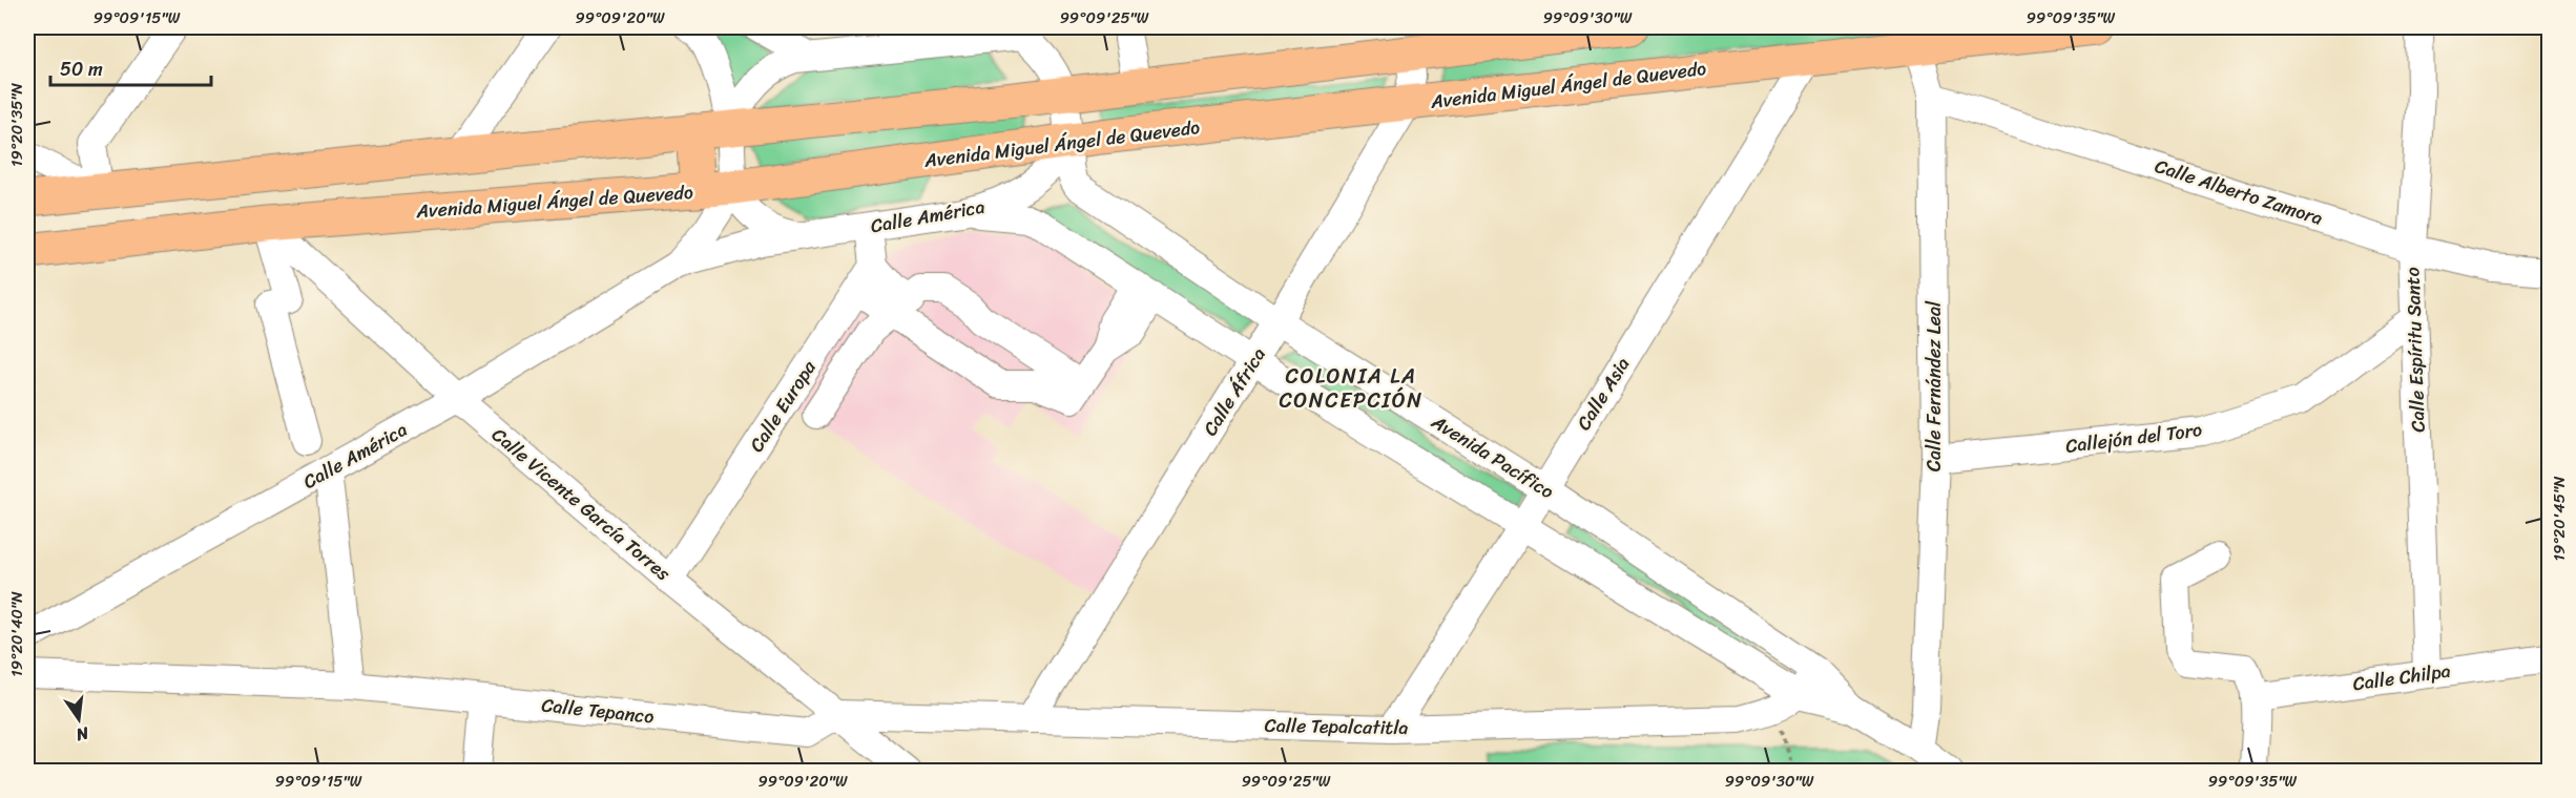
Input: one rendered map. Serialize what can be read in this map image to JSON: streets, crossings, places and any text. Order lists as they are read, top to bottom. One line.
{"streets":{"main road":["Avenida Miguel Ángel de Quevedo"],"street":["Calle Alberto Zamora","Calle América","Calle Espíritu Santo","Calle Fernández Leal","Calle África","Calle Asia","Calle Europa","Callejón del Toro","Avenida Pacífico","Calle Vicente García Torres","Calle Chilpa","Calle Tepanco","Calle Tepalcatitla"]},"crossings":[["Avenida Miguel Ángel de Quevedo","Calle América"],["Avenida Miguel Ángel de Quevedo","Calle Fernández Leal"],["Avenida Miguel Ángel de Quevedo","Calle África"],["Avenida Miguel Ángel de Quevedo","Calle Asia"],["Avenida Miguel Ángel de Quevedo","Avenida Pacífico"],["Avenida Miguel Ángel de Quevedo","Calle Vicente García Torres"],["Calle Alberto Zamora","Calle Espíritu Santo"],["Calle Alberto Zamora","Calle Fernández Leal"],["Calle América","Avenida Pacífico"],["Calle América","Calle Vicente García Torres"],["Calle Espíritu Santo","Callejón del Toro"],["Calle Espíritu Santo","Calle Chilpa"],["Calle Fernández Leal","Callejón del Toro"],["Calle Fernández Leal","Avenida Pacífico"],["Calle África","Avenida Pacífico"],["Calle África","Calle Tepalcatitla"],["Calle Asia","Avenida Pacífico"],["Calle Asia","Calle Tepalcatitla"],["Calle Europa","Calle Vicente García Torres"],["Avenida Pacífico","Calle Tepalcatitla"],["Calle Vicente García Torres","Calle Tepanco"],["Calle Vicente García Torres","Calle Tepalcatitla"],["Calle Tepanco","Calle Tepalcatitla"]],"districts":["COLONIA LA CONCEPCIÓN"],"scale_bar":"50 m","north":"bottom","coordinates":["99°09'15\"W","99°09'20\"W","99°09'25\"W","99°09'30\"W","99°09'35\"W","19°20'35\"N","19°20'45\"N","19°20'40\"N"]}
